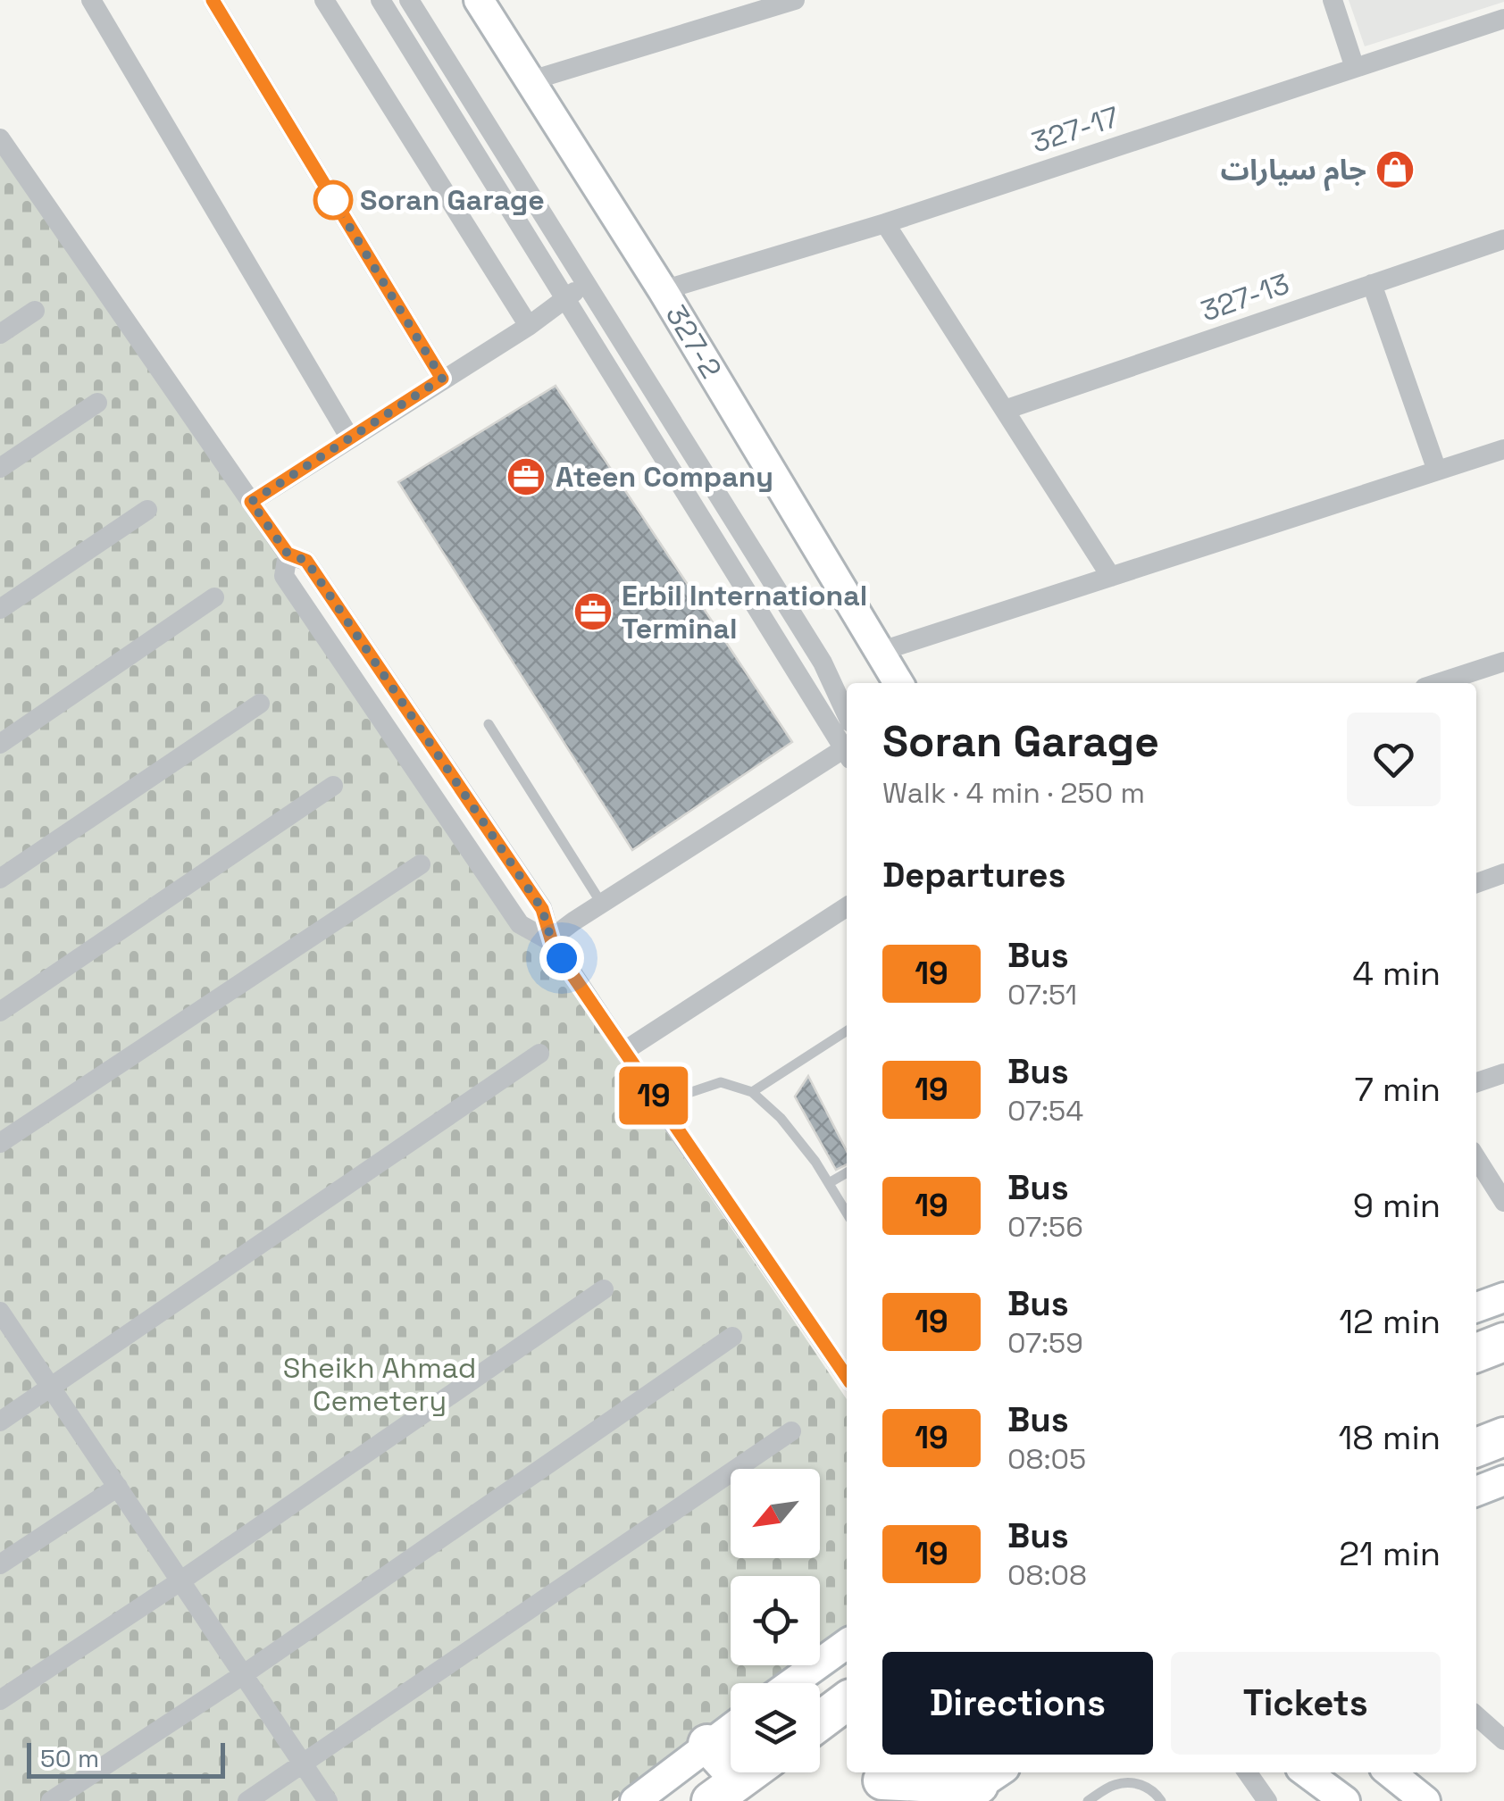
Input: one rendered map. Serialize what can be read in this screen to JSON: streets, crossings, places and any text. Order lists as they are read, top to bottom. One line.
{"streets":{"street":["327-17","327-13","327-2"]},"crossings":[["327-17","327-2"]],"parks":["Sheikh Ahmad Cemetery"],"places":{"shop":["جام سيارات"],"other":["Soran Garage"],"office":["Ateen Company","Erbil International Terminal"]},"lines":["bus line 19"],"scale_bar":"50 m","north":"bottom left","page":{"on_map":"19","heading":[["Soran Garage","Walk · 4 min · 250 m"],"Departures"],"list":[{"mark":"19","name":"Bus","note":"07:51","value":"4 min"},{"mark":"19","name":"Bus","note":"07:54","value":"7 min"},{"mark":"19","name":"Bus","note":"07:56","value":"9 min"},{"mark":"19","name":"Bus","note":"07:59","value":"12 min"},{"mark":"19","name":"Bus","note":"08:05","value":"18 min"},{"mark":"19","name":"Bus","note":"08:08","value":"21 min"}],"buttons":["Directions","Tickets"],"scale":"50 m"}}
